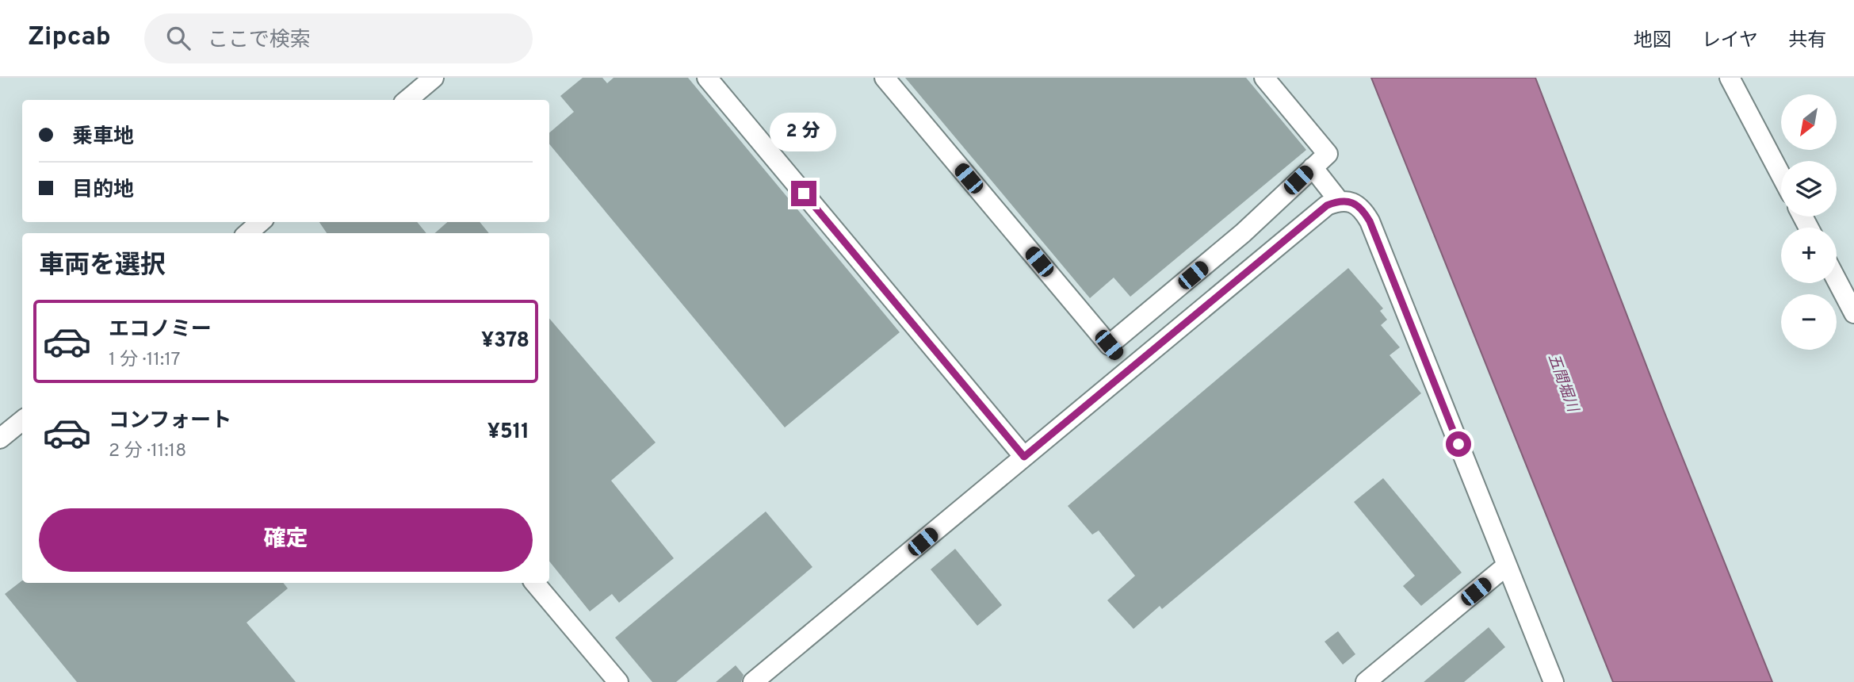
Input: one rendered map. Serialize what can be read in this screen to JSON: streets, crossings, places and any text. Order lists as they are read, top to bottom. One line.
{"water":["五間堀川"],"north":"bottom left","page":{"header":"Zipcab","search":"ここで検索","nav":["地図","レイヤ","共有"],"map_buttons":["+","−"],"banner":["乗車地","目的地"],"bubble":"2 分","heading":"車両を選択","list":[{"name":"エコノミー","note":"1 分 · 11:17","value":"¥378"},{"name":"コンフォート","note":"2 分 · 11:18","value":"¥511"}],"buttons":"確定"}}
